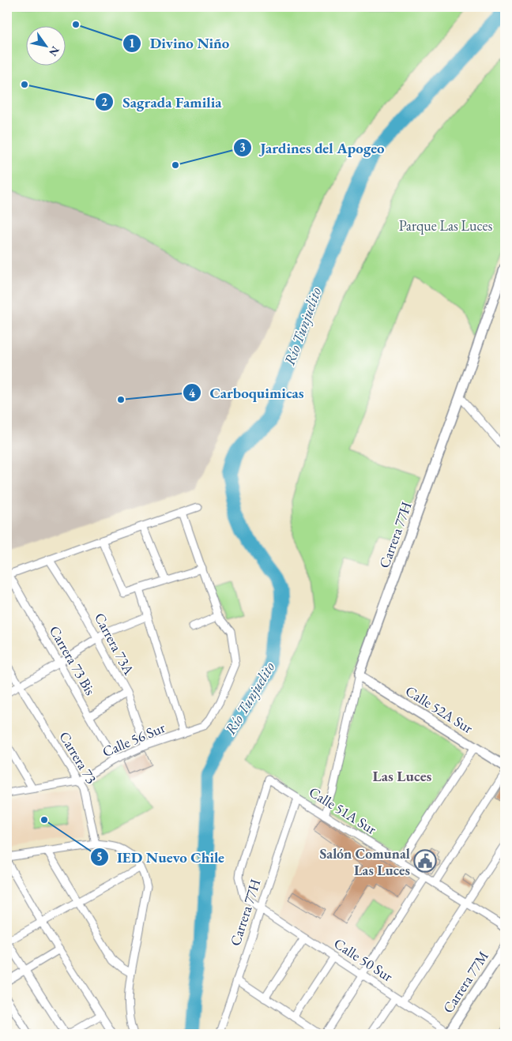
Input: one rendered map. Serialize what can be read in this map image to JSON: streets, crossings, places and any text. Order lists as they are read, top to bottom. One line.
{"streets":{"street":["Carrera 77H","Carrera 73A","Carrera 73 Bis","Calle 52A Sur","Calle 56 Sur","Carrera 73","Calle 51A Sur","Calle 50 Sur","Carrera 77M"]},"crossings":[["Carrera 77H","Calle 52A Sur"],["Carrera 77H","Calle 51A Sur"],["Carrera 77H","Calle 50 Sur"],["Carrera 73A","Calle 56 Sur"],["Carrera 73 Bis","Calle 56 Sur"],["Calle 56 Sur","Carrera 73"],["Calle 51A Sur","Calle 50 Sur"],["Calle 50 Sur","Carrera 77M"]],"districts":["Las Luces"],"water":["Río Tunjuelito"],"parks":["Parque Las Luces"],"places":{"other":["Divino Niño","Sagrada Familia","Jardines del Apogeo","Carboquimicas","IED Nuevo Chile"],"public building":["Salón Comunal Las Luces"]},"north":"bottom right"}
